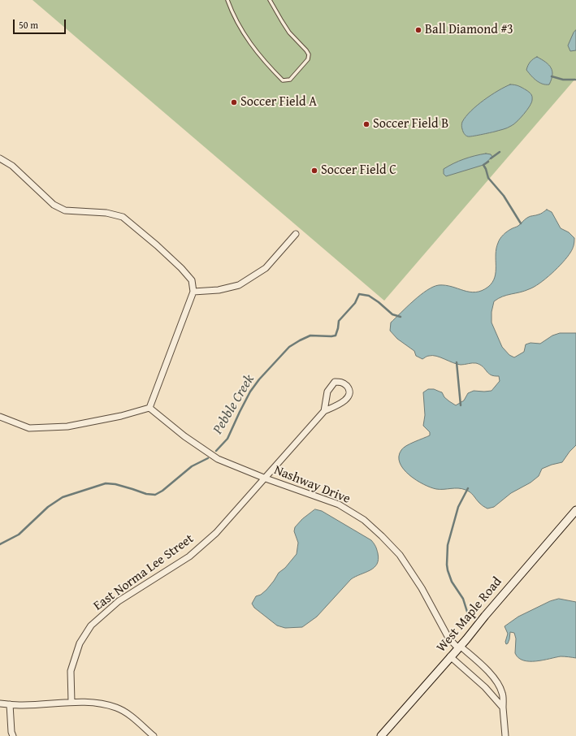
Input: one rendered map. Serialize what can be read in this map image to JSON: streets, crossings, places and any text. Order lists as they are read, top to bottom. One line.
{"streets":{"main road":["West Maple Road"],"street":["Nashway Drive","East Norma Lee Street"]},"crossings":[["Nashway Drive","East Norma Lee Street"],["Nashway Drive","West Maple Road"]],"water":["Pebble Creek"],"places":["Ball Diamond #3","Soccer Field A","Soccer Field B","Soccer Field C"],"scale_bar":"50 m"}
